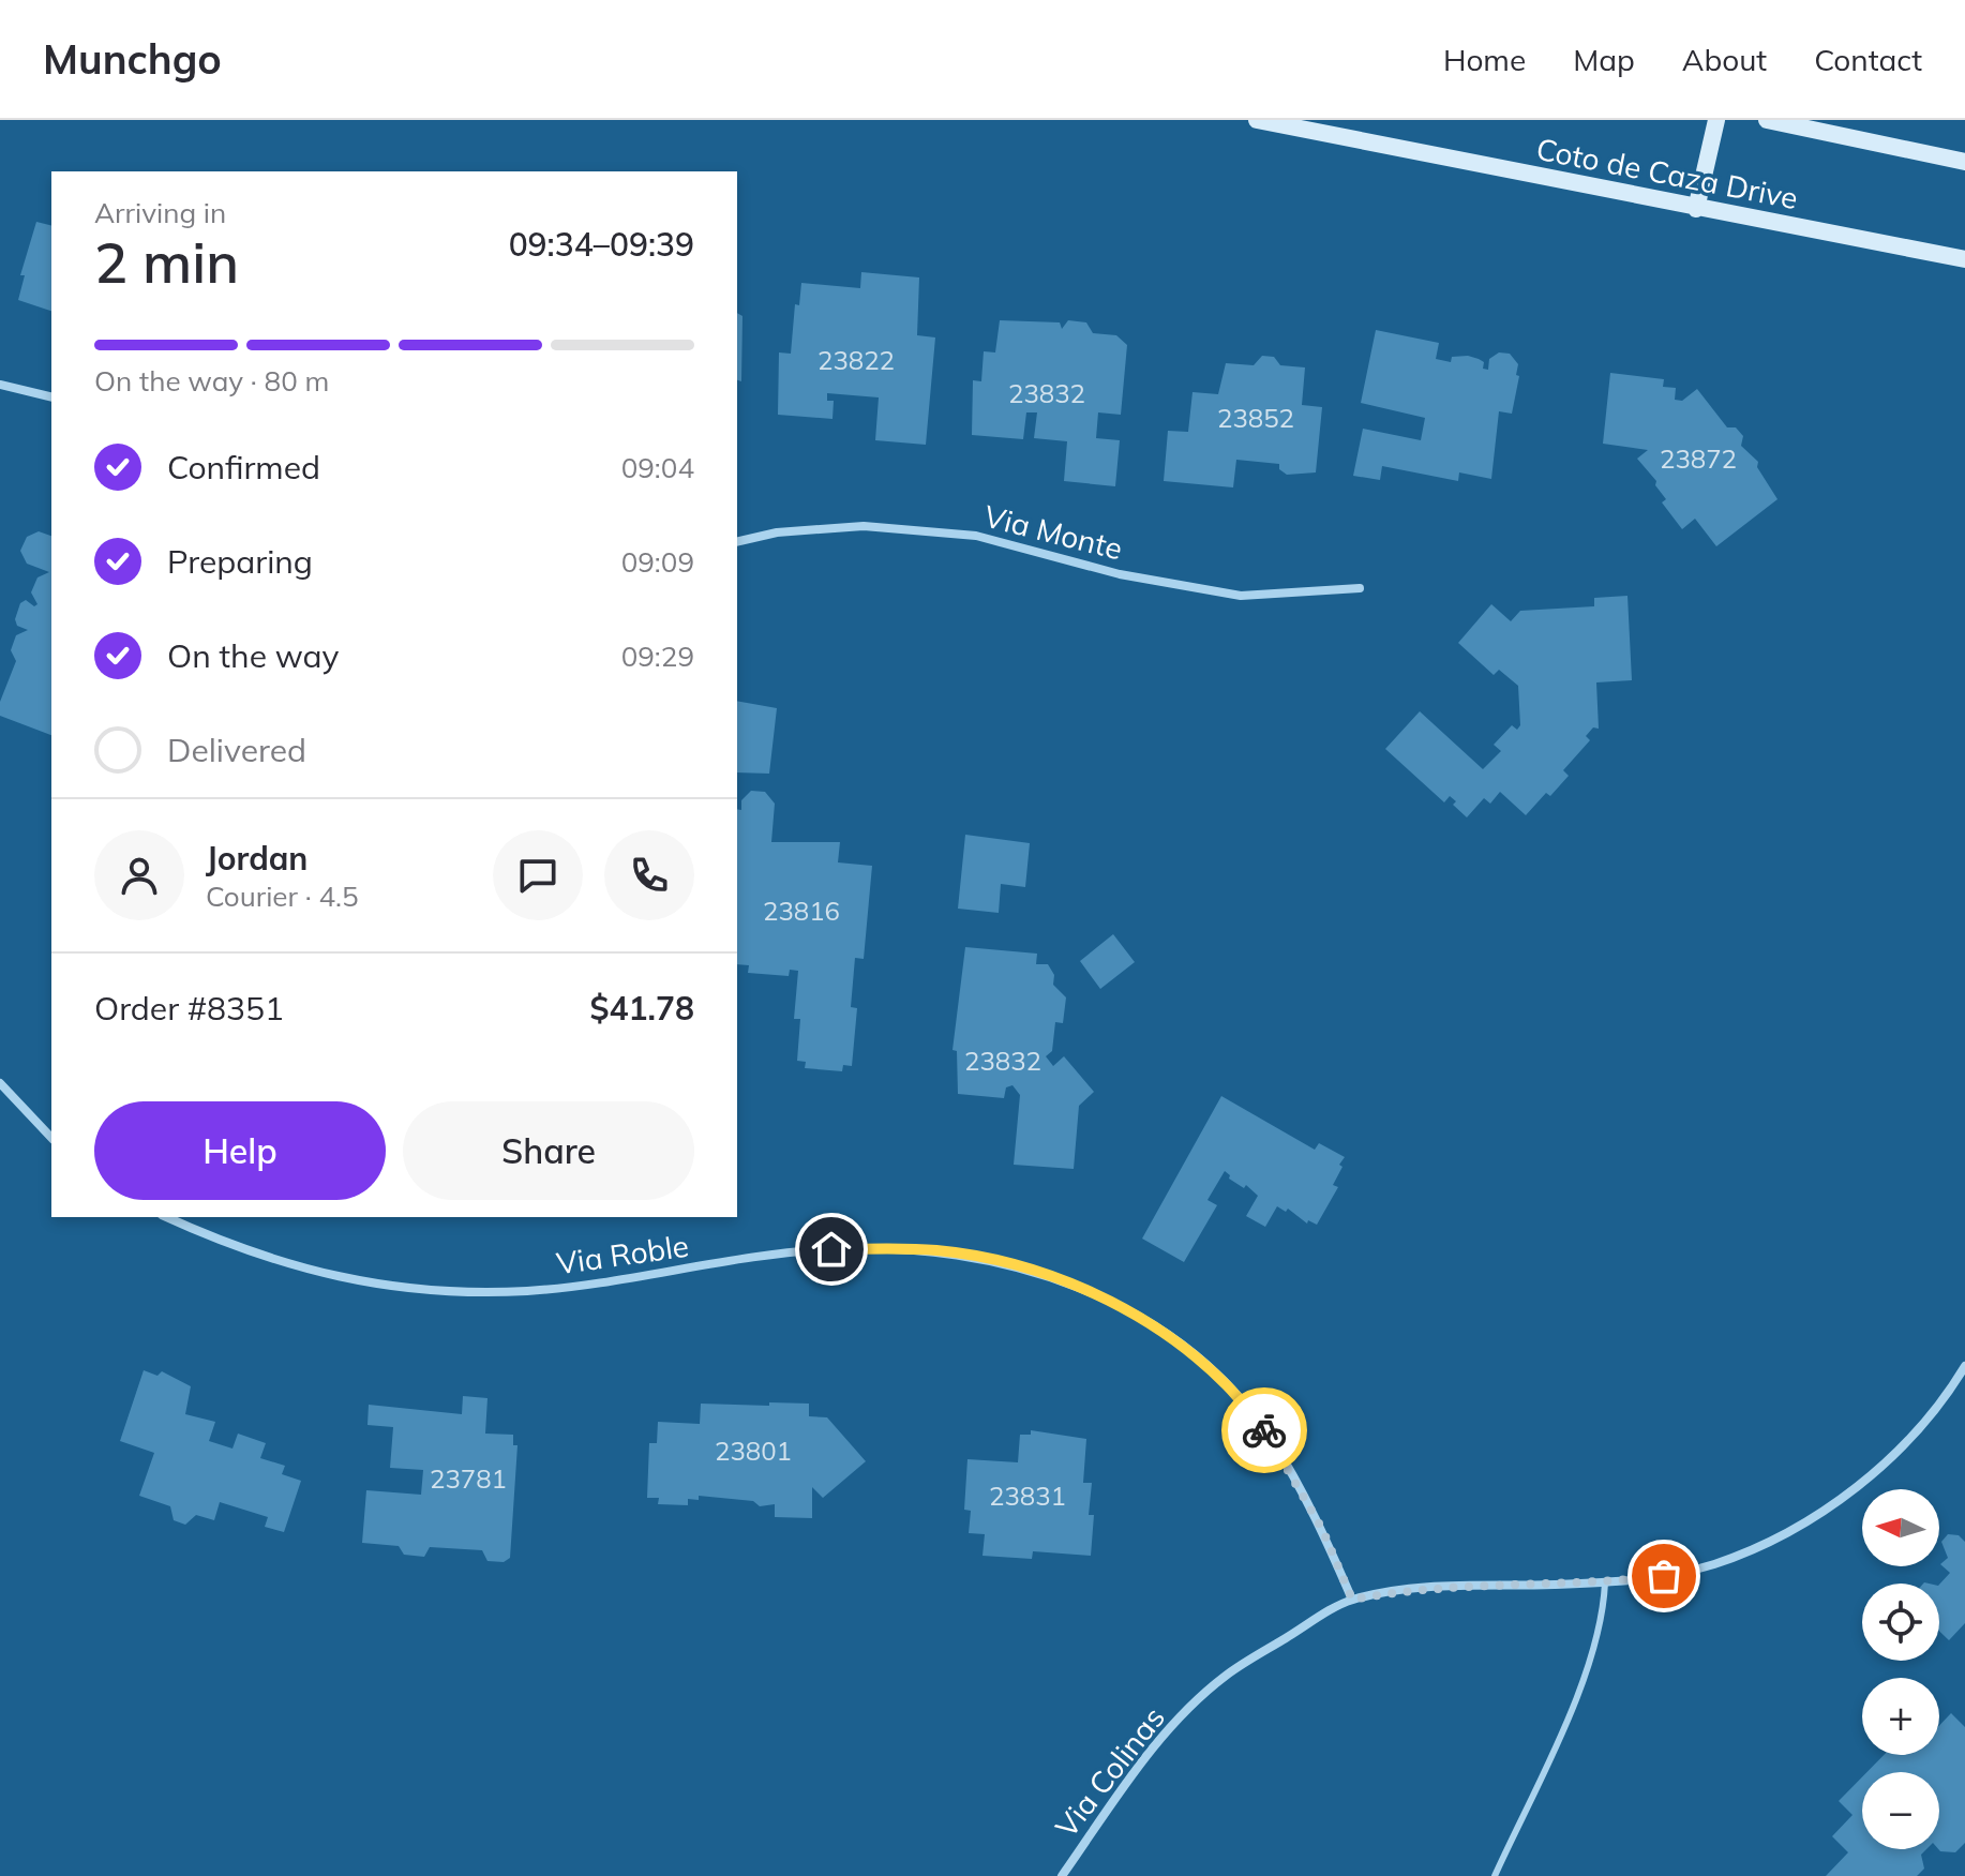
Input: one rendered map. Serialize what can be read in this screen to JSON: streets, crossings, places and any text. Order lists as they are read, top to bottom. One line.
{"streets":{"main road":["Coto de Caza Drive"],"street":["Via Monte","Via Roble","Via Colinas"]},"crossings":[["Via Roble","Via Colinas"]],"house_numbers":["23822","23832","23852","23872","23816","23832","23801","23781","23831"],"north":"left","page":{"header":"Munchgo","nav":["Home","Map","About","Contact"],"heading":["2 min","Arriving in","09:34–09:39"],"panel":["Jordan","Courier · 4.5","Order #8351","$41.78"],"bar":"On the way · 80 m","list":[["Confirmed","09:04"],["Preparing","09:09"],["On the way","09:29"],"Delivered"],"buttons":["Help","Share"],"map_buttons":["+","−"]}}
